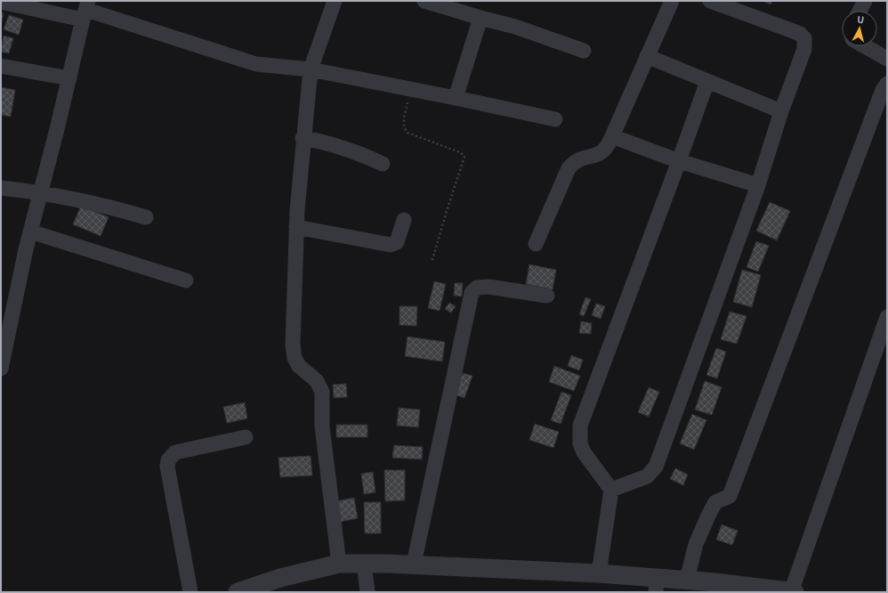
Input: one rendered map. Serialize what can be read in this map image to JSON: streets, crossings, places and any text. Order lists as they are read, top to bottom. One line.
{"north":"top"}
